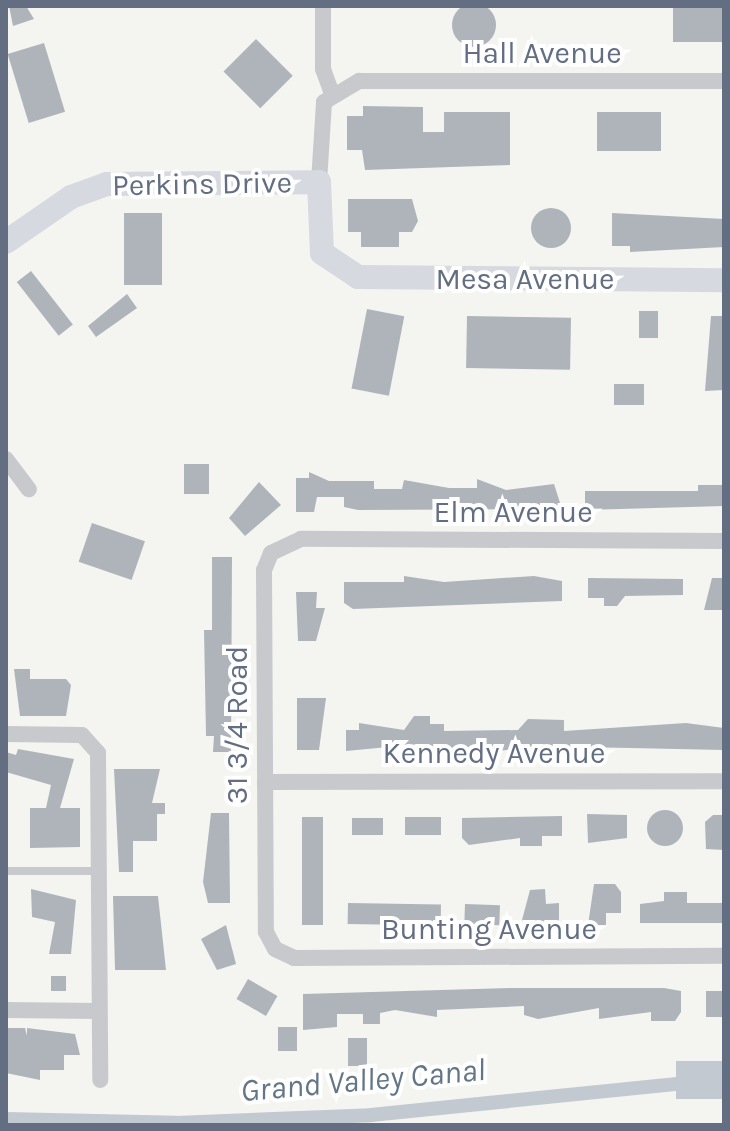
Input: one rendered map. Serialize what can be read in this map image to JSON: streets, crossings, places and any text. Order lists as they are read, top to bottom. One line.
{"streets":{"street":["Hall Avenue","Perkins Drive","Mesa Avenue","Elm Avenue","31 3/4 Road","Kennedy Avenue","Bunting Avenue"]},"crossings":[["Perkins Drive","Mesa Avenue"],["Elm Avenue","31 3/4 Road"],["31 3/4 Road","Kennedy Avenue"],["31 3/4 Road","Bunting Avenue"]],"water":["Grand Valley Canal"]}
